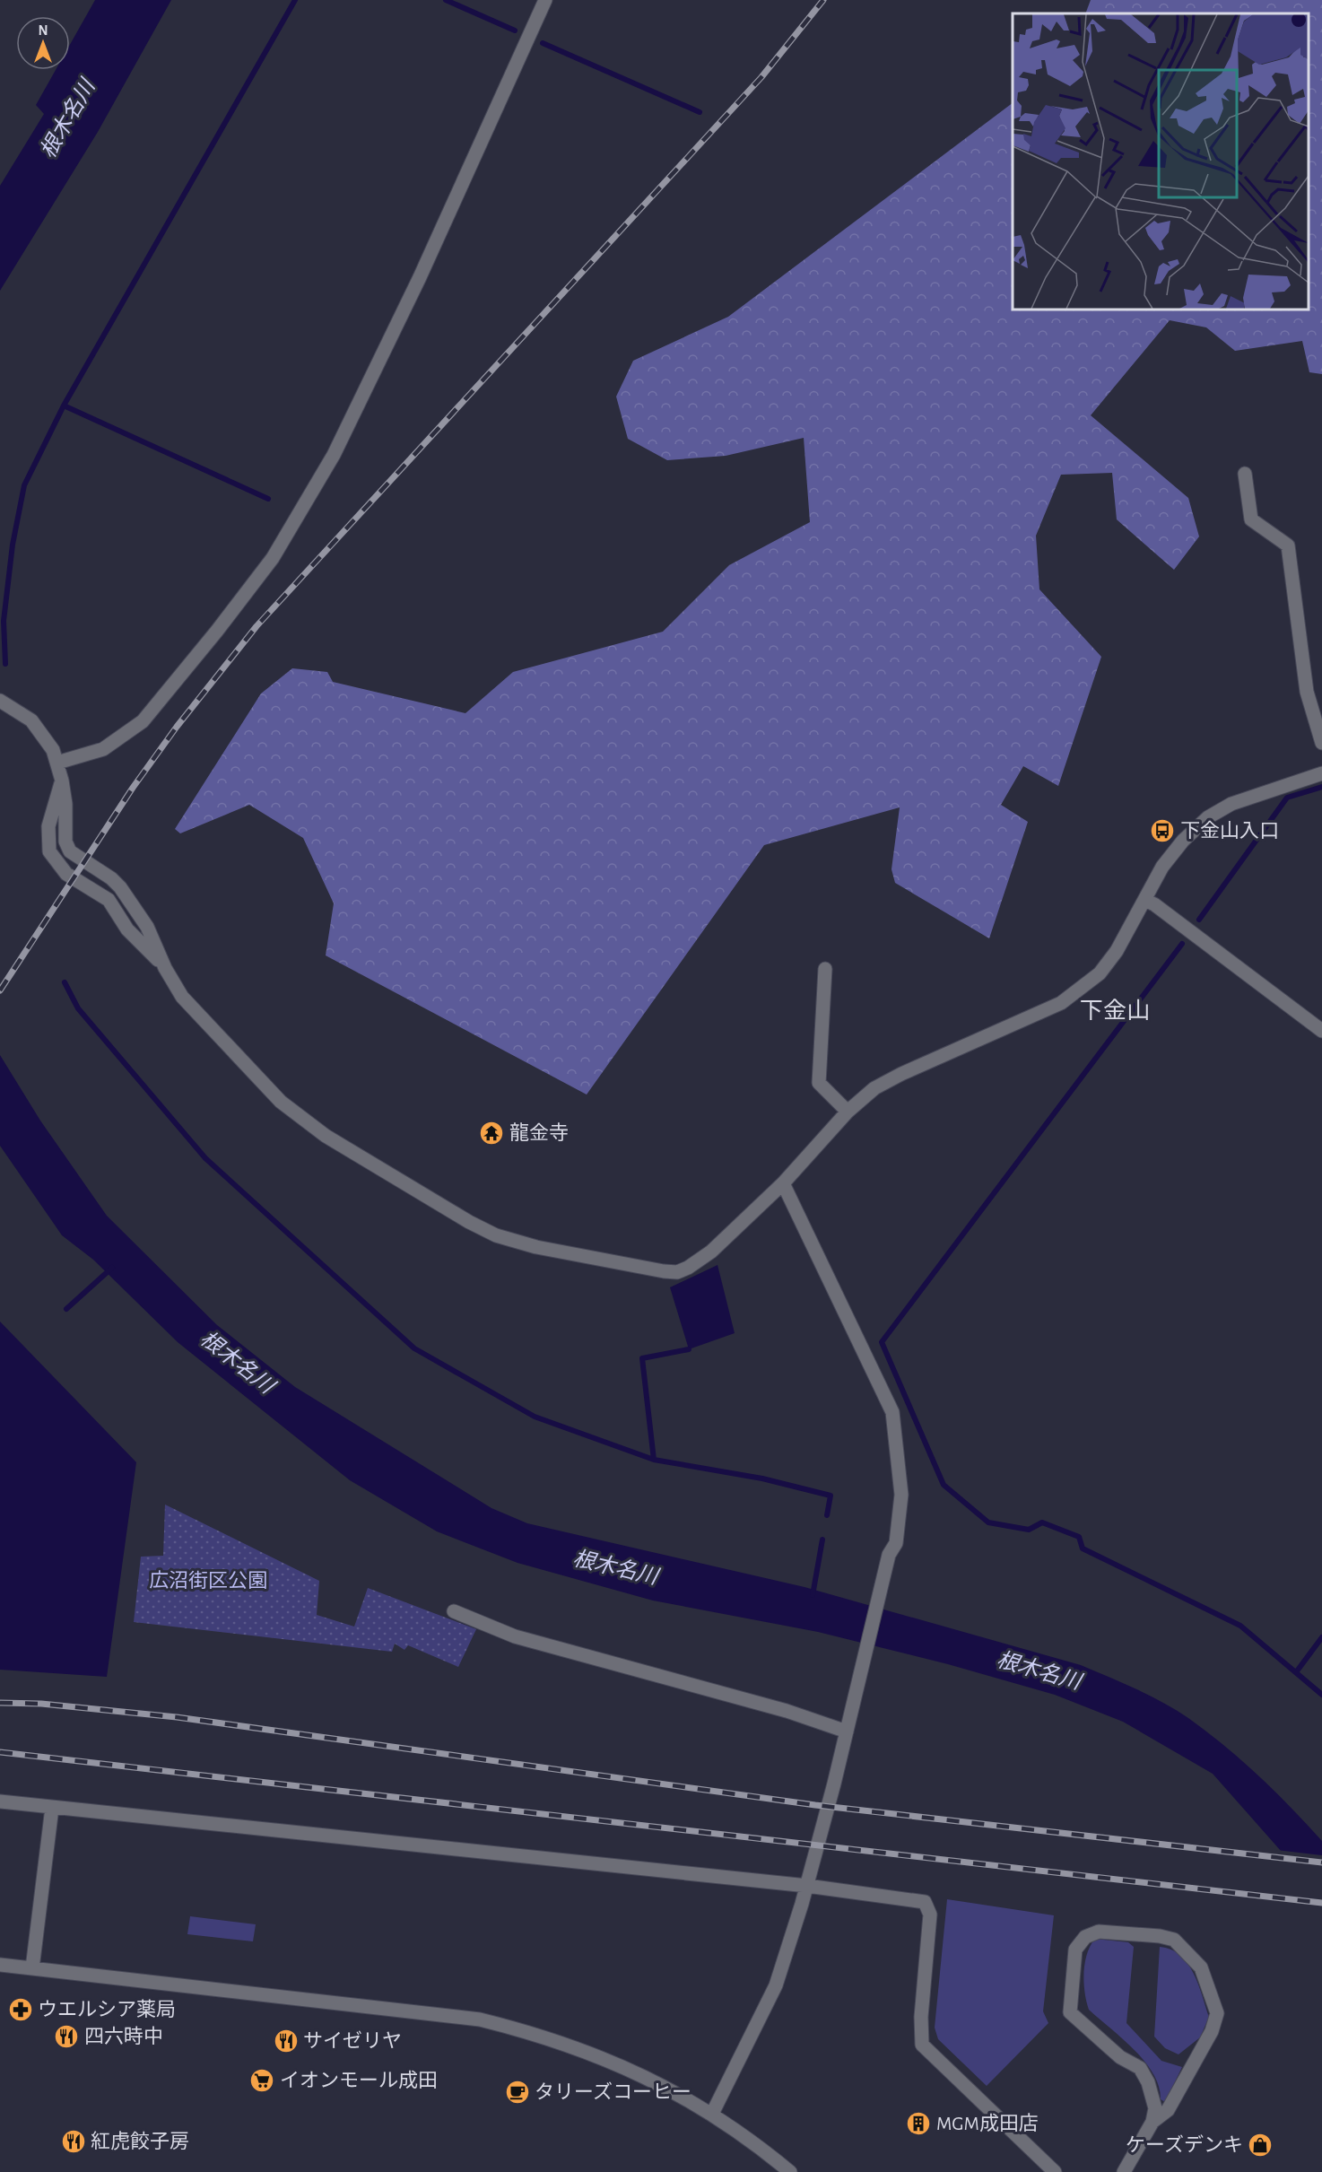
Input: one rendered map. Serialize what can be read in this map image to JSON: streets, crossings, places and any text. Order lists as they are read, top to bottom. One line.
{"districts":["下金山"],"water":["根木名川"],"parks":["広沼街区公園"],"places":{"bus stop":["下金山入口"],"temple":["龍金寺"],"pharmacy":["ウエルシア薬局"],"restaurant":["四六時中","サイゼリヤ","紅虎餃子房"],"supermarket":["イオンモール成田"],"cafe":["タリーズコーヒー"],"building":["MGM成田店"],"shop":["ケーズデンキ"]},"north":"top"}
